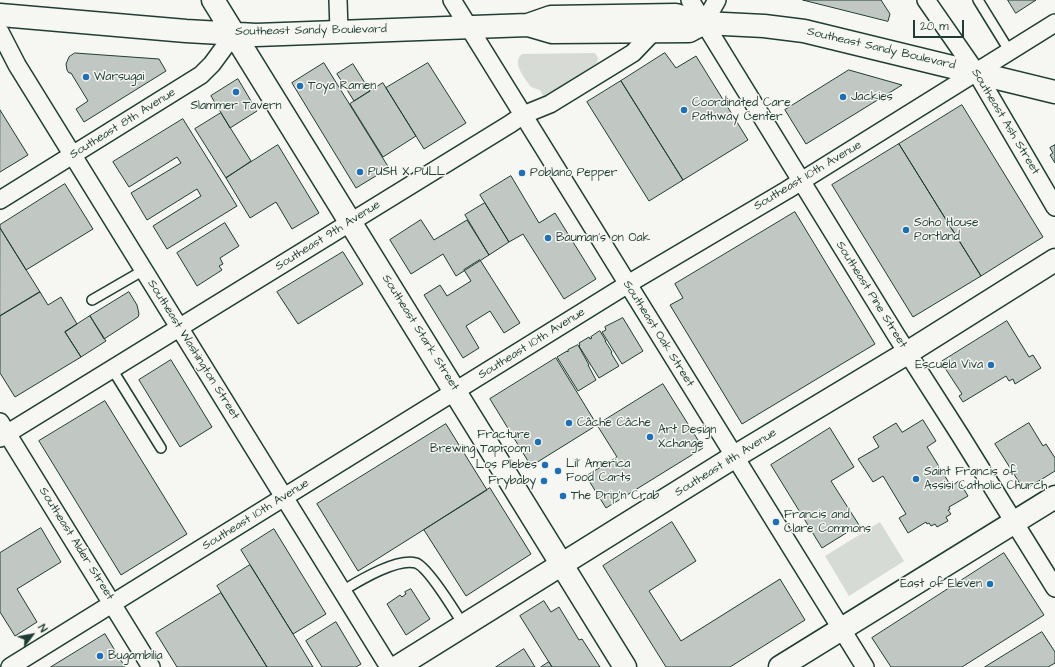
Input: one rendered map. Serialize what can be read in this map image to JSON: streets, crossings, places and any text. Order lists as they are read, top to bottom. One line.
{"streets":{"street":["Southeast Sandy Boulevard","Southeast Ash Street","Southeast 8th Avenue","Southeast 10th Avenue","Southeast 9th Avenue","Southeast Pine Street","Southeast Stark Street","Southeast Oak Street","Southeast Washington Street","Southeast 11th Avenue","Southeast Alder Street"]},"crossings":[["Southeast Sandy Boulevard","Southeast Ash Street"],["Southeast Sandy Boulevard","Southeast 8th Avenue"],["Southeast Sandy Boulevard","Southeast 10th Avenue"],["Southeast Sandy Boulevard","Southeast 9th Avenue"],["Southeast Sandy Boulevard","Southeast Pine Street"],["Southeast Sandy Boulevard","Southeast Stark Street"],["Southeast Sandy Boulevard","Southeast Oak Street"],["Southeast Ash Street","Southeast 10th Avenue"],["Southeast 8th Avenue","Southeast Stark Street"],["Southeast 8th Avenue","Southeast Washington Street"],["Southeast 10th Avenue","Southeast Pine Street"],["Southeast 10th Avenue","Southeast Stark Street"],["Southeast 10th Avenue","Southeast Oak Street"],["Southeast 10th Avenue","Southeast Washington Street"],["Southeast 10th Avenue","Southeast Alder Street"],["Southeast 9th Avenue","Southeast Stark Street"],["Southeast 9th Avenue","Southeast Oak Street"],["Southeast 9th Avenue","Southeast Washington Street"],["Southeast 9th Avenue","Southeast Alder Street"],["Southeast Pine Street","Southeast 11th Avenue"],["Southeast Stark Street","Southeast 11th Avenue"],["Southeast Oak Street","Southeast 11th Avenue"]],"places":["Warsugai","Toya Ramen","Slammer Tavern","Jackies","Coordinated Care Pathway Center","PUSH X PULL","Poblano Pepper","Soho House Portland","Bauman's on Oak","Escuela Viva","Câche Câche","Art Design Xchange","Fracture Brewing Taproom","Los Plebes","Lil' America Food Carts","Saint Francis of Assisi Catholic Church","Frybaby","The Drip'n Crab","Francis and Clare Commons","East of Eleven","Bugambilia"],"scale_bar":"20 m","north":"top right"}
